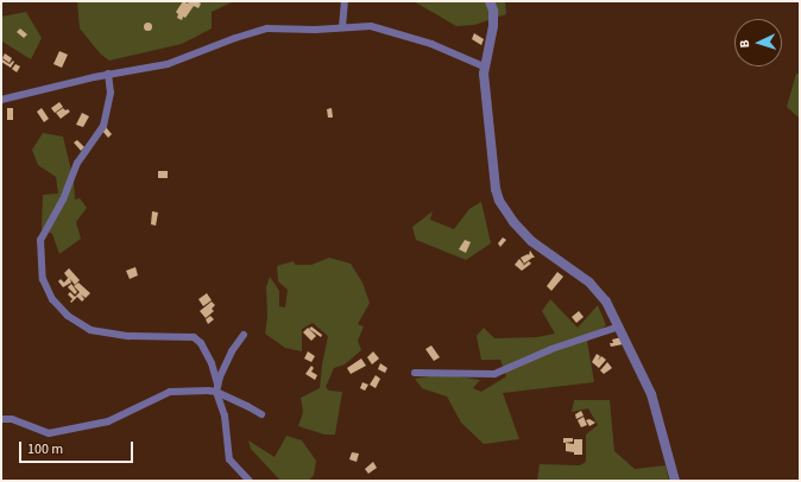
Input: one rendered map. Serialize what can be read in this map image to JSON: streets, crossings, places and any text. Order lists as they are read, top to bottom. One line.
{"scale_bar":"100 m","north":"left"}
